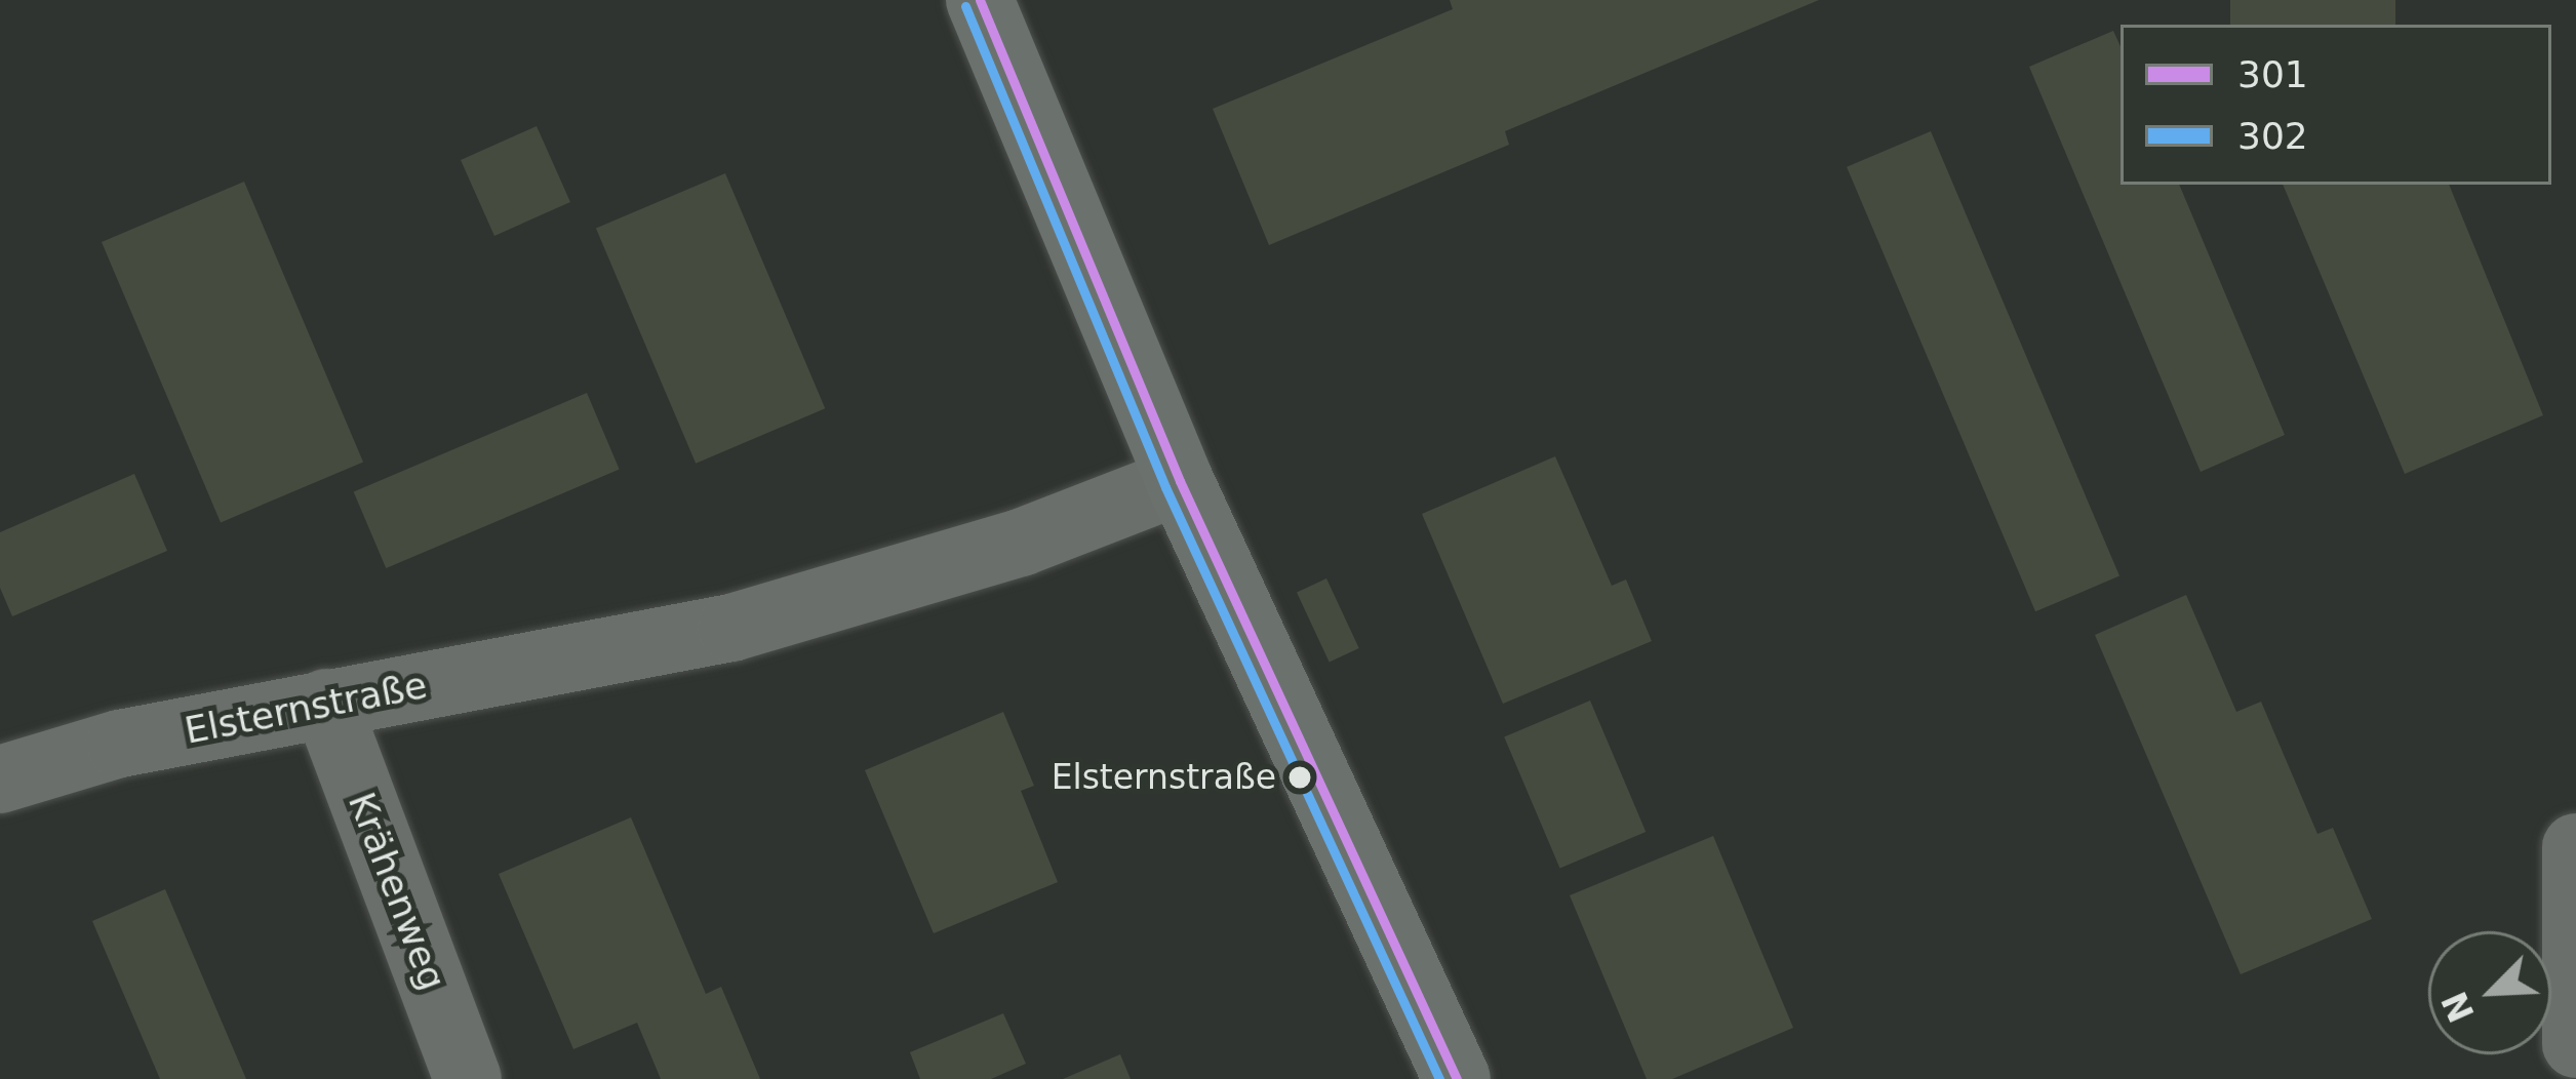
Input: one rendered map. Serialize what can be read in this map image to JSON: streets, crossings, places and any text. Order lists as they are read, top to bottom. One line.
{"streets":{"street":["Elsternstraße","Krähenweg"]},"crossings":[["Elsternstraße","Krähenweg"]],"places":["Elsternstraße"],"lines":["transit line 301","transit line 302"],"legend":["301","302"],"north":"bottom left"}
